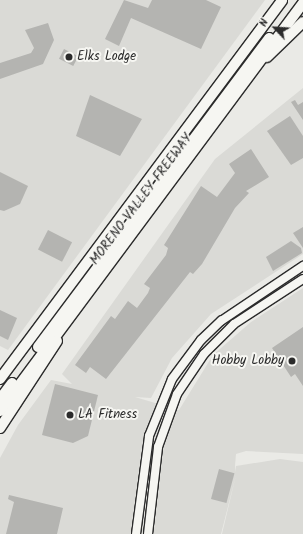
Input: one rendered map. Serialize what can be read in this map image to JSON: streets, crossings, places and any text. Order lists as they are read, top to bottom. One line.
{"streets":{"highway":["MORENO VALLEY FREEWAY"]},"places":["Elks Lodge","Hobby Lobby","LA Fitness"],"north":"top left"}
